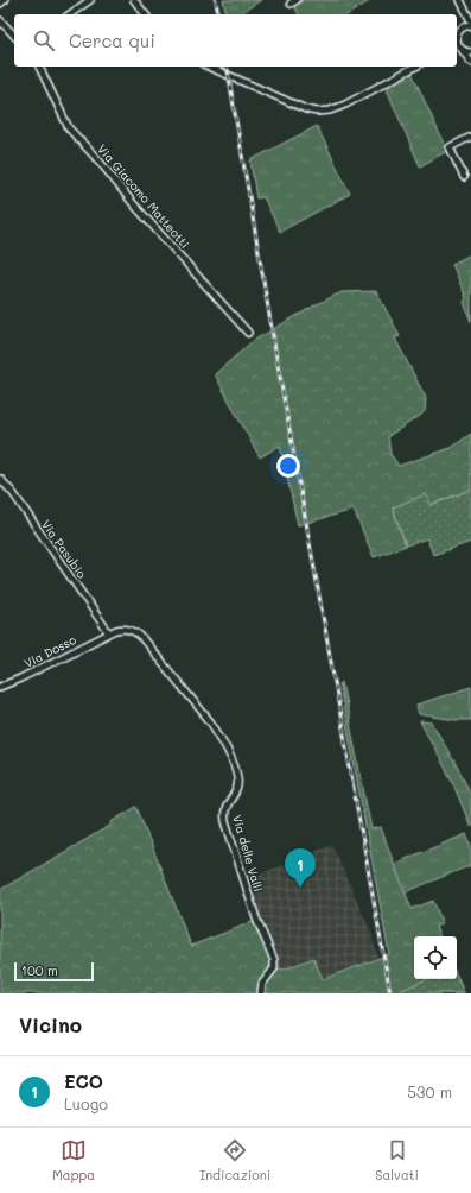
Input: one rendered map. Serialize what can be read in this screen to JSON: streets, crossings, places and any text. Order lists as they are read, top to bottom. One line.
{"streets":{"street":["Via Giacomo Matteotti","Via Pasubio","Via Dosso","Via delle Valli"]},"crossings":[["Via Pasubio","Via Dosso"],["Via Pasubio","Via delle Valli"],["Via Dosso","Via delle Valli"]],"scale_bar":"100 m","page":{"search":"Cerca qui","pins":"1","scale":"100 m","heading":"Vicino","list":[{"mark":"1","name":"ECO","note":"Luogo","value":"530 m"}],"nav":["Mappa","Indicazioni","Salvati"]}}
